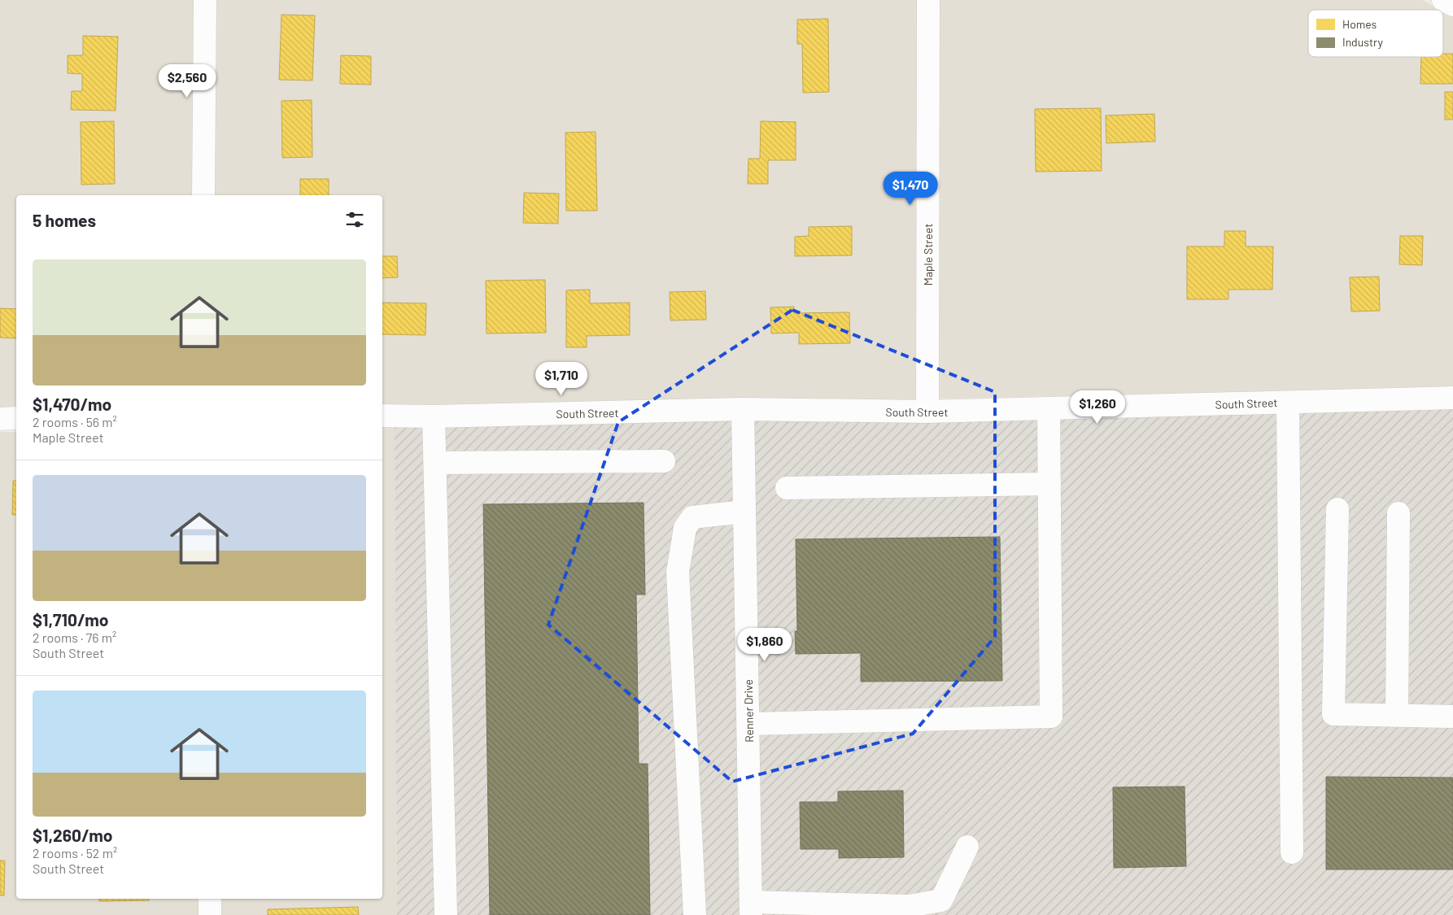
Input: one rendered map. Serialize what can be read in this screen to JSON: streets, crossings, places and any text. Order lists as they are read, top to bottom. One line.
{"streets":{"street":["Maple Street","South Street","Renner Drive"]},"crossings":[["Maple Street","South Street"],["South Street","Renner Drive"]],"legend":["Homes","Industry"],"page":{"price":["$2,560","$1,470","$1,710","$1,260","$1,860"],"heading":"5 homes","list":[{"name":"$1,470/mo","note":"2 rooms · 56 m² · Maple Street"},{"name":"$1,710/mo","note":"2 rooms · 76 m² · South Street"},{"name":"$1,260/mo","note":"2 rooms · 52 m² · South Street"}]}}
